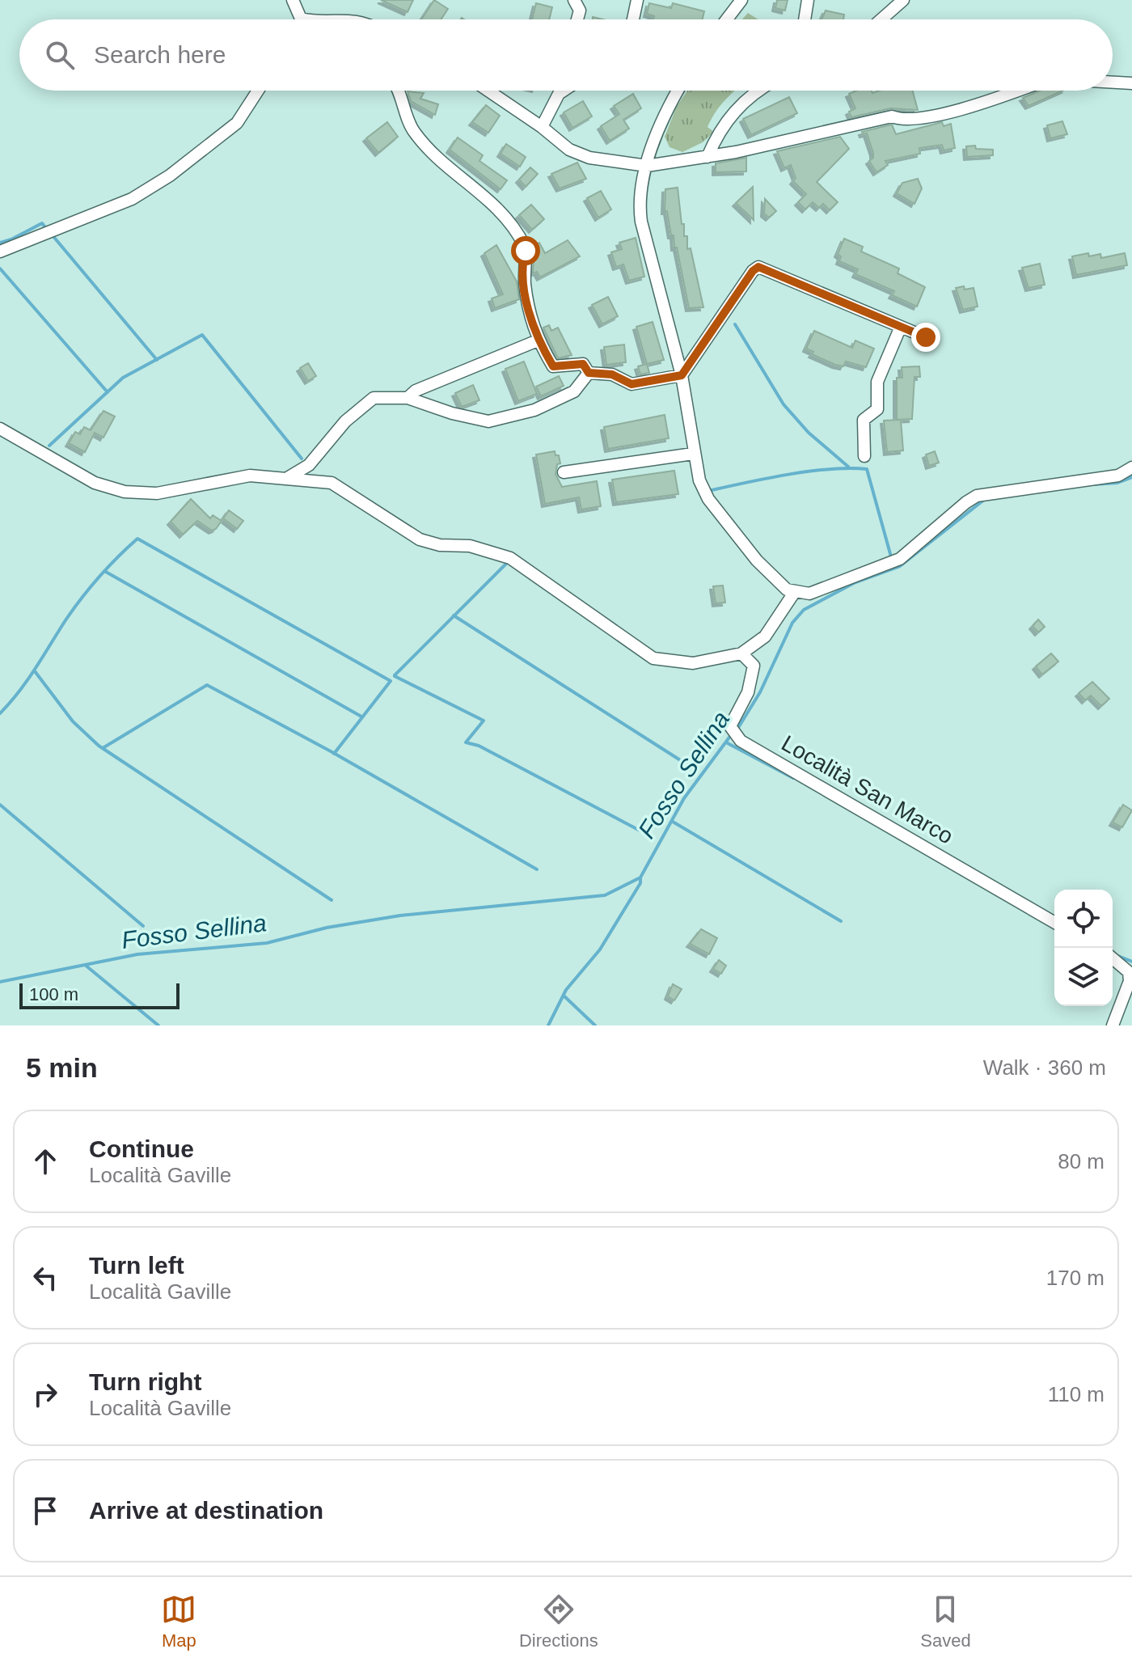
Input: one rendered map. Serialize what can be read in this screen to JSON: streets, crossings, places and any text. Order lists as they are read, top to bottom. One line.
{"streets":{"street":["Località San Marco"]},"water":["Fosso Sellina"],"scale_bar":"100 m","page":{"search":"Search here","scale":"100 m","heading":["5 min","Walk · 360 m"],"list":[["Continue","Località Gaville","80 m"],["Turn left","Località Gaville","170 m"],["Turn right","Località Gaville","110 m"],"Arrive at destination"],"nav":["Map","Directions","Saved"]}}
